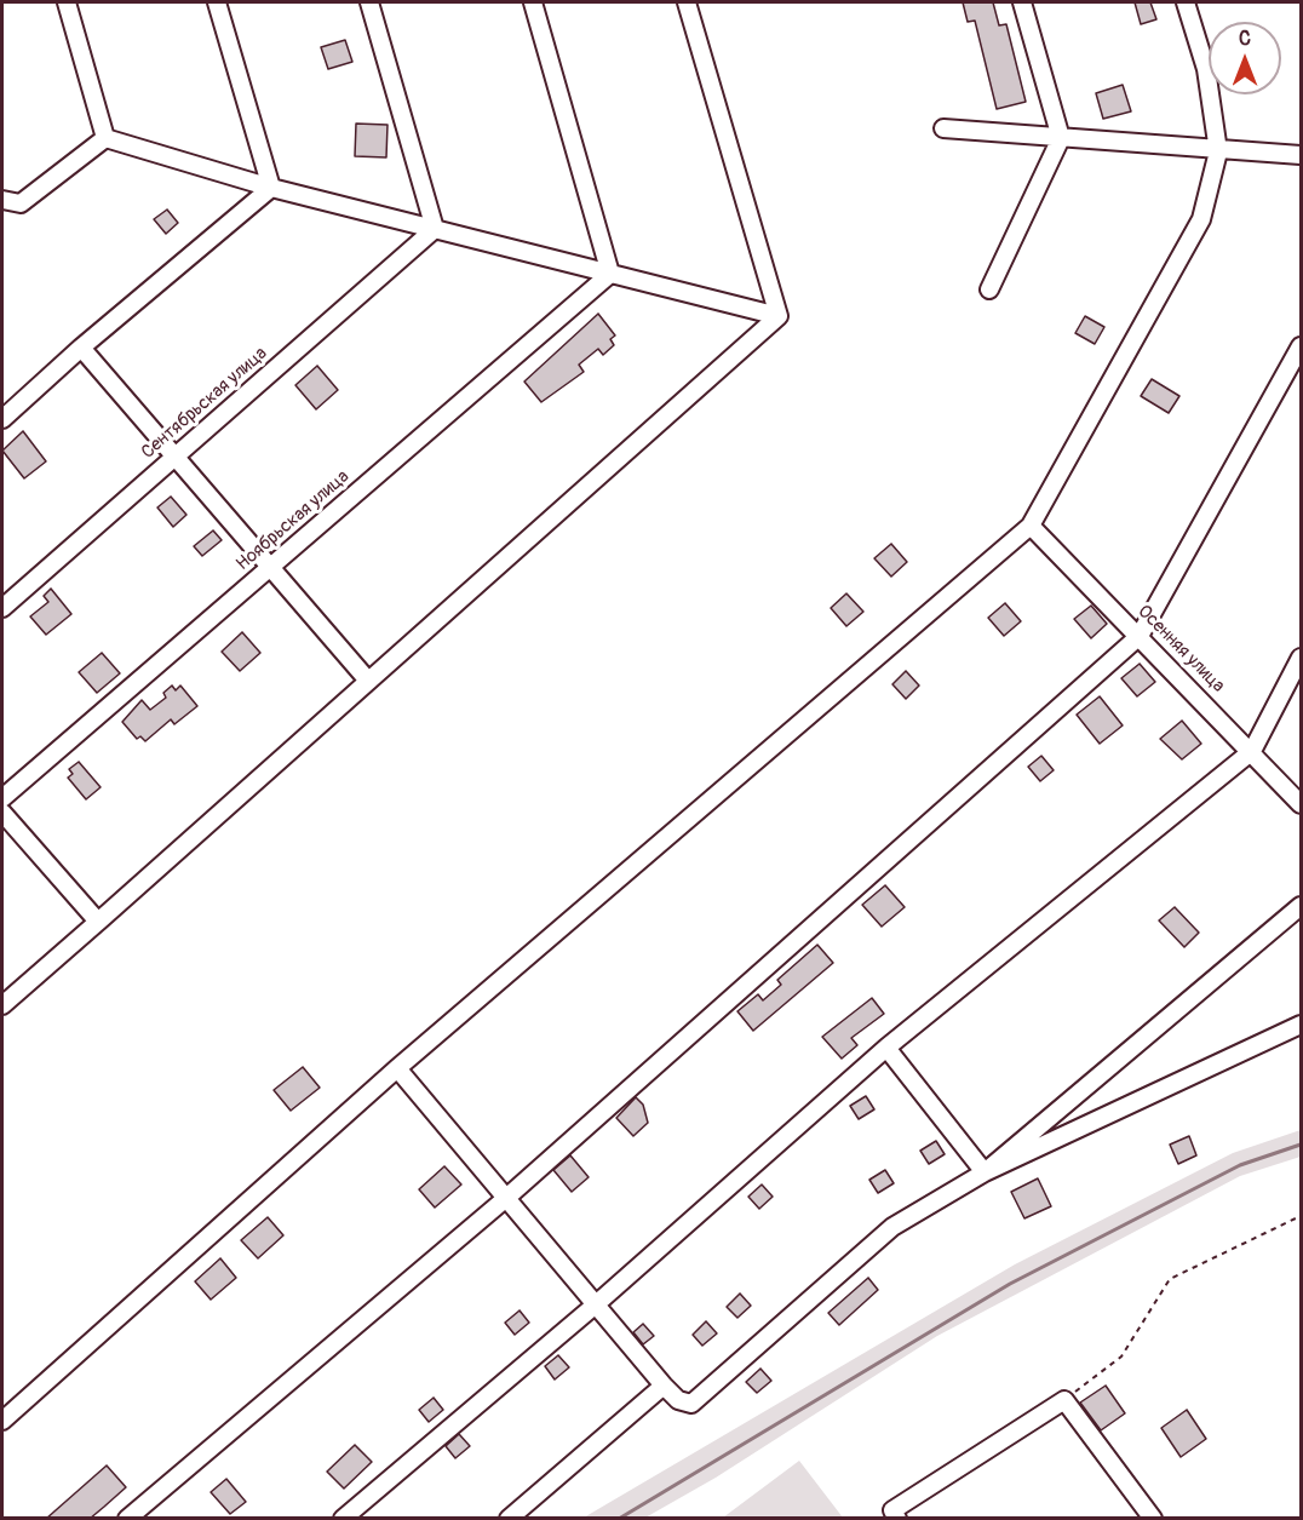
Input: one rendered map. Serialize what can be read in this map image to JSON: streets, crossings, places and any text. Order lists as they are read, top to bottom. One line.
{"streets":{"street":["Сентябрьская улица","Ноябрьская улица","Осенняя улица"]},"north":"top"}
